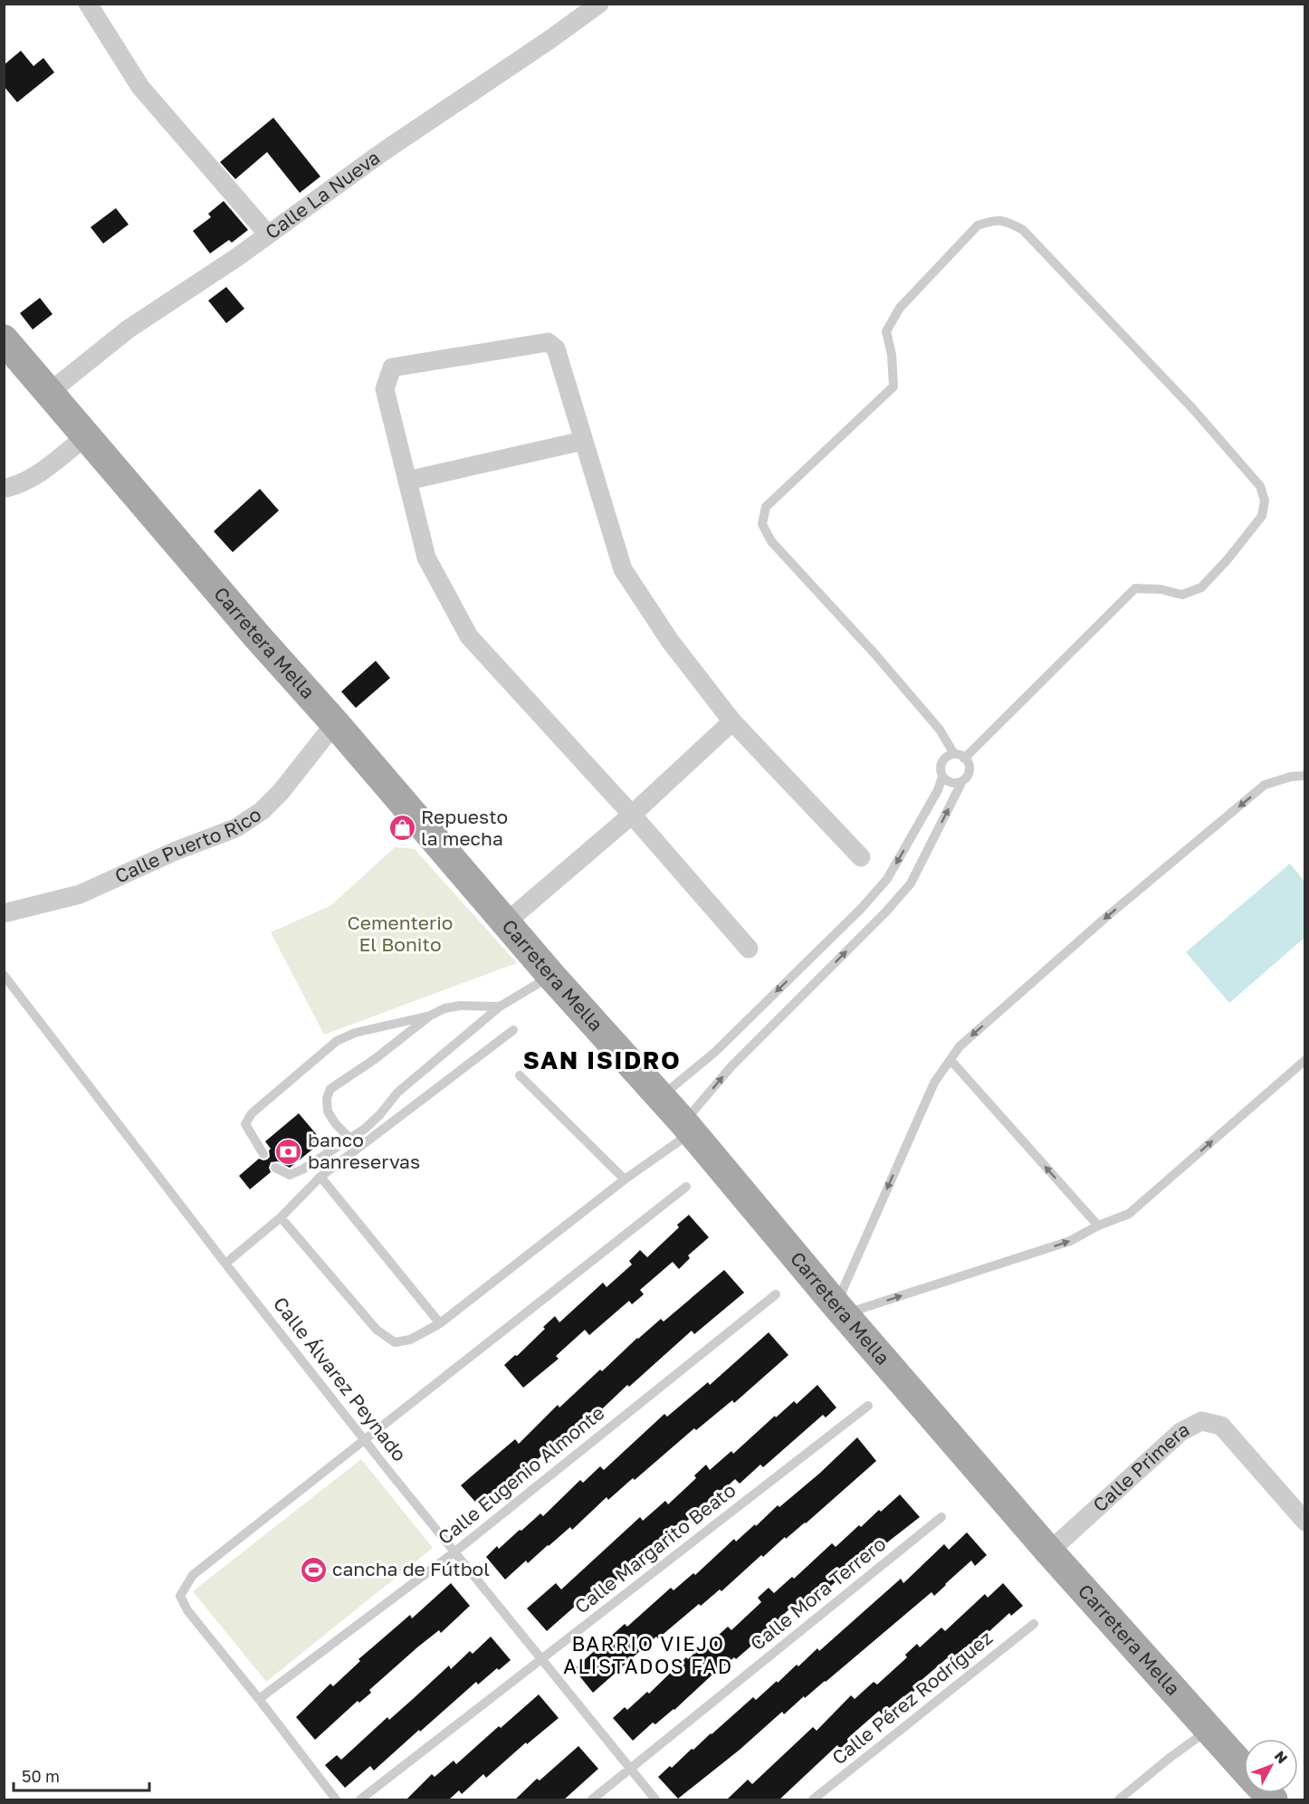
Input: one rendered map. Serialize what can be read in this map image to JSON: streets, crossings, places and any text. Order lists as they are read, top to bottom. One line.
{"streets":{"main road":["Carretera Mella"],"street":["Calle La Nueva","Calle Puerto Rico","Calle Primera"],"lane":["Calle Álvarez Peynado","Calle Eugenio Almonte","Calle Margarito Beato","Calle Mora Terrero","Calle Pérez Rodríguez"]},"crossings":[["Calle La Nueva","Carretera Mella"],["Carretera Mella","Calle Puerto Rico"],["Carretera Mella","Calle Primera"],["Calle Álvarez Peynado","Calle Eugenio Almonte"],["Calle Álvarez Peynado","Calle Margarito Beato"],["Calle Álvarez Peynado","Calle Mora Terrero"]],"districts":["SAN ISIDRO","BARRIO VIEJO ALISTADOS FAD"],"parks":["Cementerio El Bonito"],"places":{"shop":["Repuesto la mecha"],"bank":["banco banreservas"],"sports":["cancha de Fútbol"]},"scale_bar":"50 m","north":"top right"}
